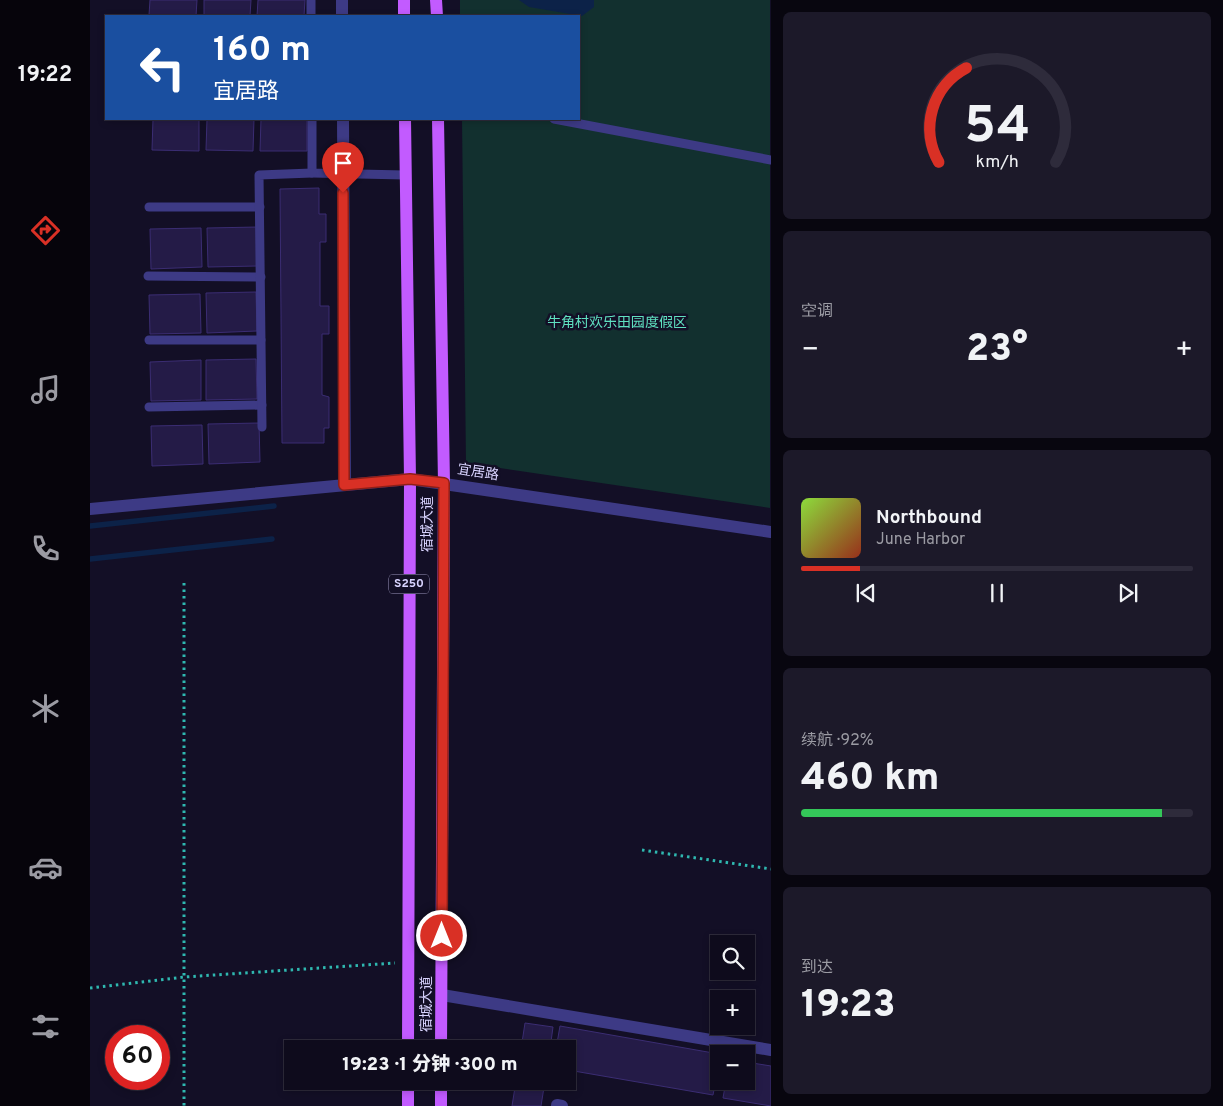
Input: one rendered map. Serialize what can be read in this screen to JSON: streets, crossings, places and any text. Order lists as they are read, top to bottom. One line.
{"streets":{"main road":["宿城大道","S250"],"street":["宜居路"]},"crossings":[["宜居路","宿城大道"]],"parks":["牛角村欢乐田园度假区"],"page":{"tabs":"19:22","turn":["160 m","宜居路"],"tile":["空调",["续航 · 92%","460 km"],["到达","19:23"]],"heat":["−","23°","+"],"song":["Northbound","June Harbor"],"map_buttons":["+","−"],"limit":"60","trip":"19:23 · 1 分钟 · 300 m","gauge":["54","km/h"]}}
